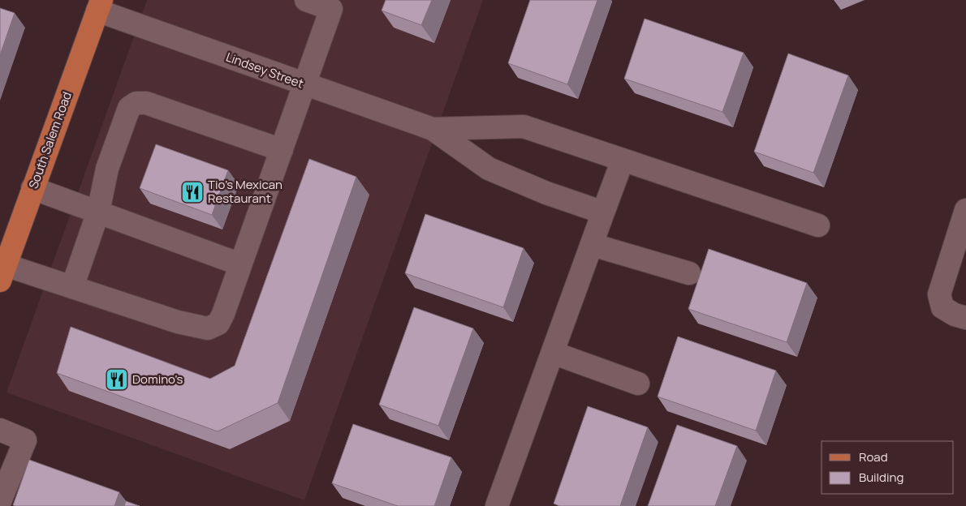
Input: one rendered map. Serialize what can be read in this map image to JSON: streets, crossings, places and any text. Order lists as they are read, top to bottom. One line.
{"streets":{"main road":["South Salem Road"],"street":["Lindsey Street"]},"crossings":[["Lindsey Street","South Salem Road"]],"places":{"restaurant":["Tio's Mexican Restaurant","Domino's"]},"legend":["Road","Building"]}
